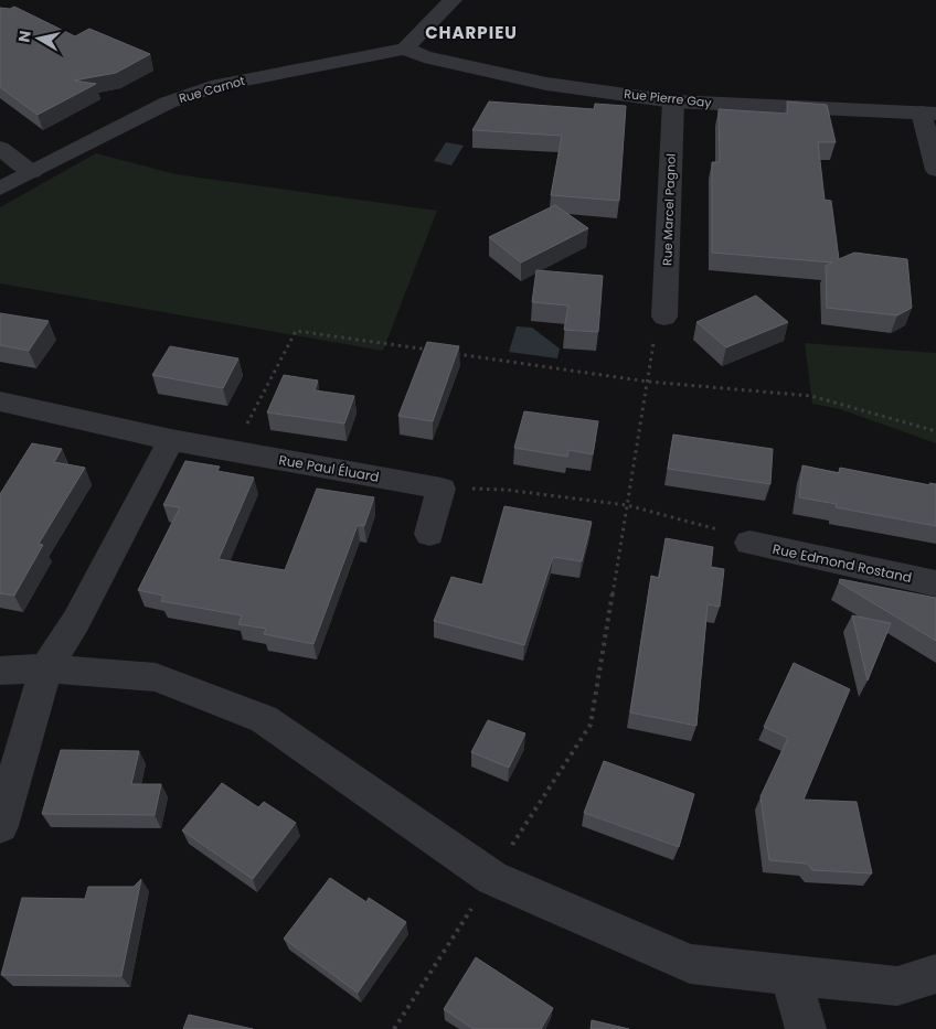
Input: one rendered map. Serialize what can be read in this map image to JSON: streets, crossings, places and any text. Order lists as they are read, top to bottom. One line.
{"streets":{"street":["Rue Carnot","Rue Pierre Gay","Rue Marcel Pagnol","Rue Paul Éluard","Rue Edmond Rostand"]},"crossings":[["Rue Carnot","Rue Pierre Gay"],["Rue Pierre Gay","Rue Marcel Pagnol"]],"districts":["CHARPIEU"],"north":"left"}
